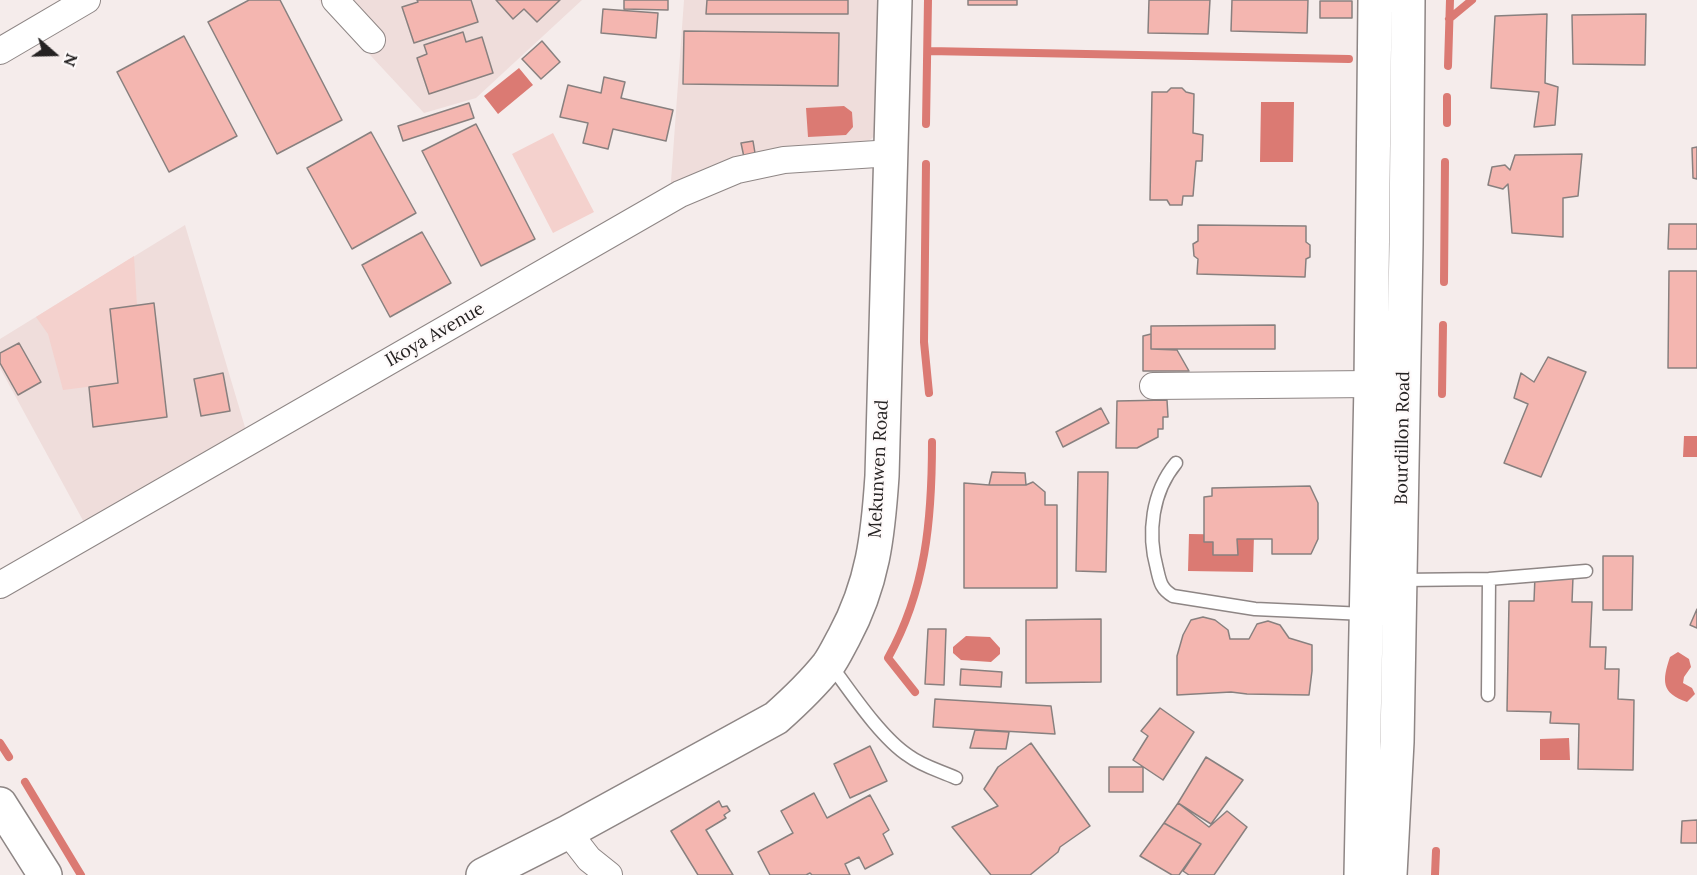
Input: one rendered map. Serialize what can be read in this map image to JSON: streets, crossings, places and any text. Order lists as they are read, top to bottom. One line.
{"streets":{"main road":["Bourdillon Road","Mekunwen Road"],"street":["Ikoya Avenue"]},"crossings":[["Ikoya Avenue","Mekunwen Road"]],"north":"right"}
